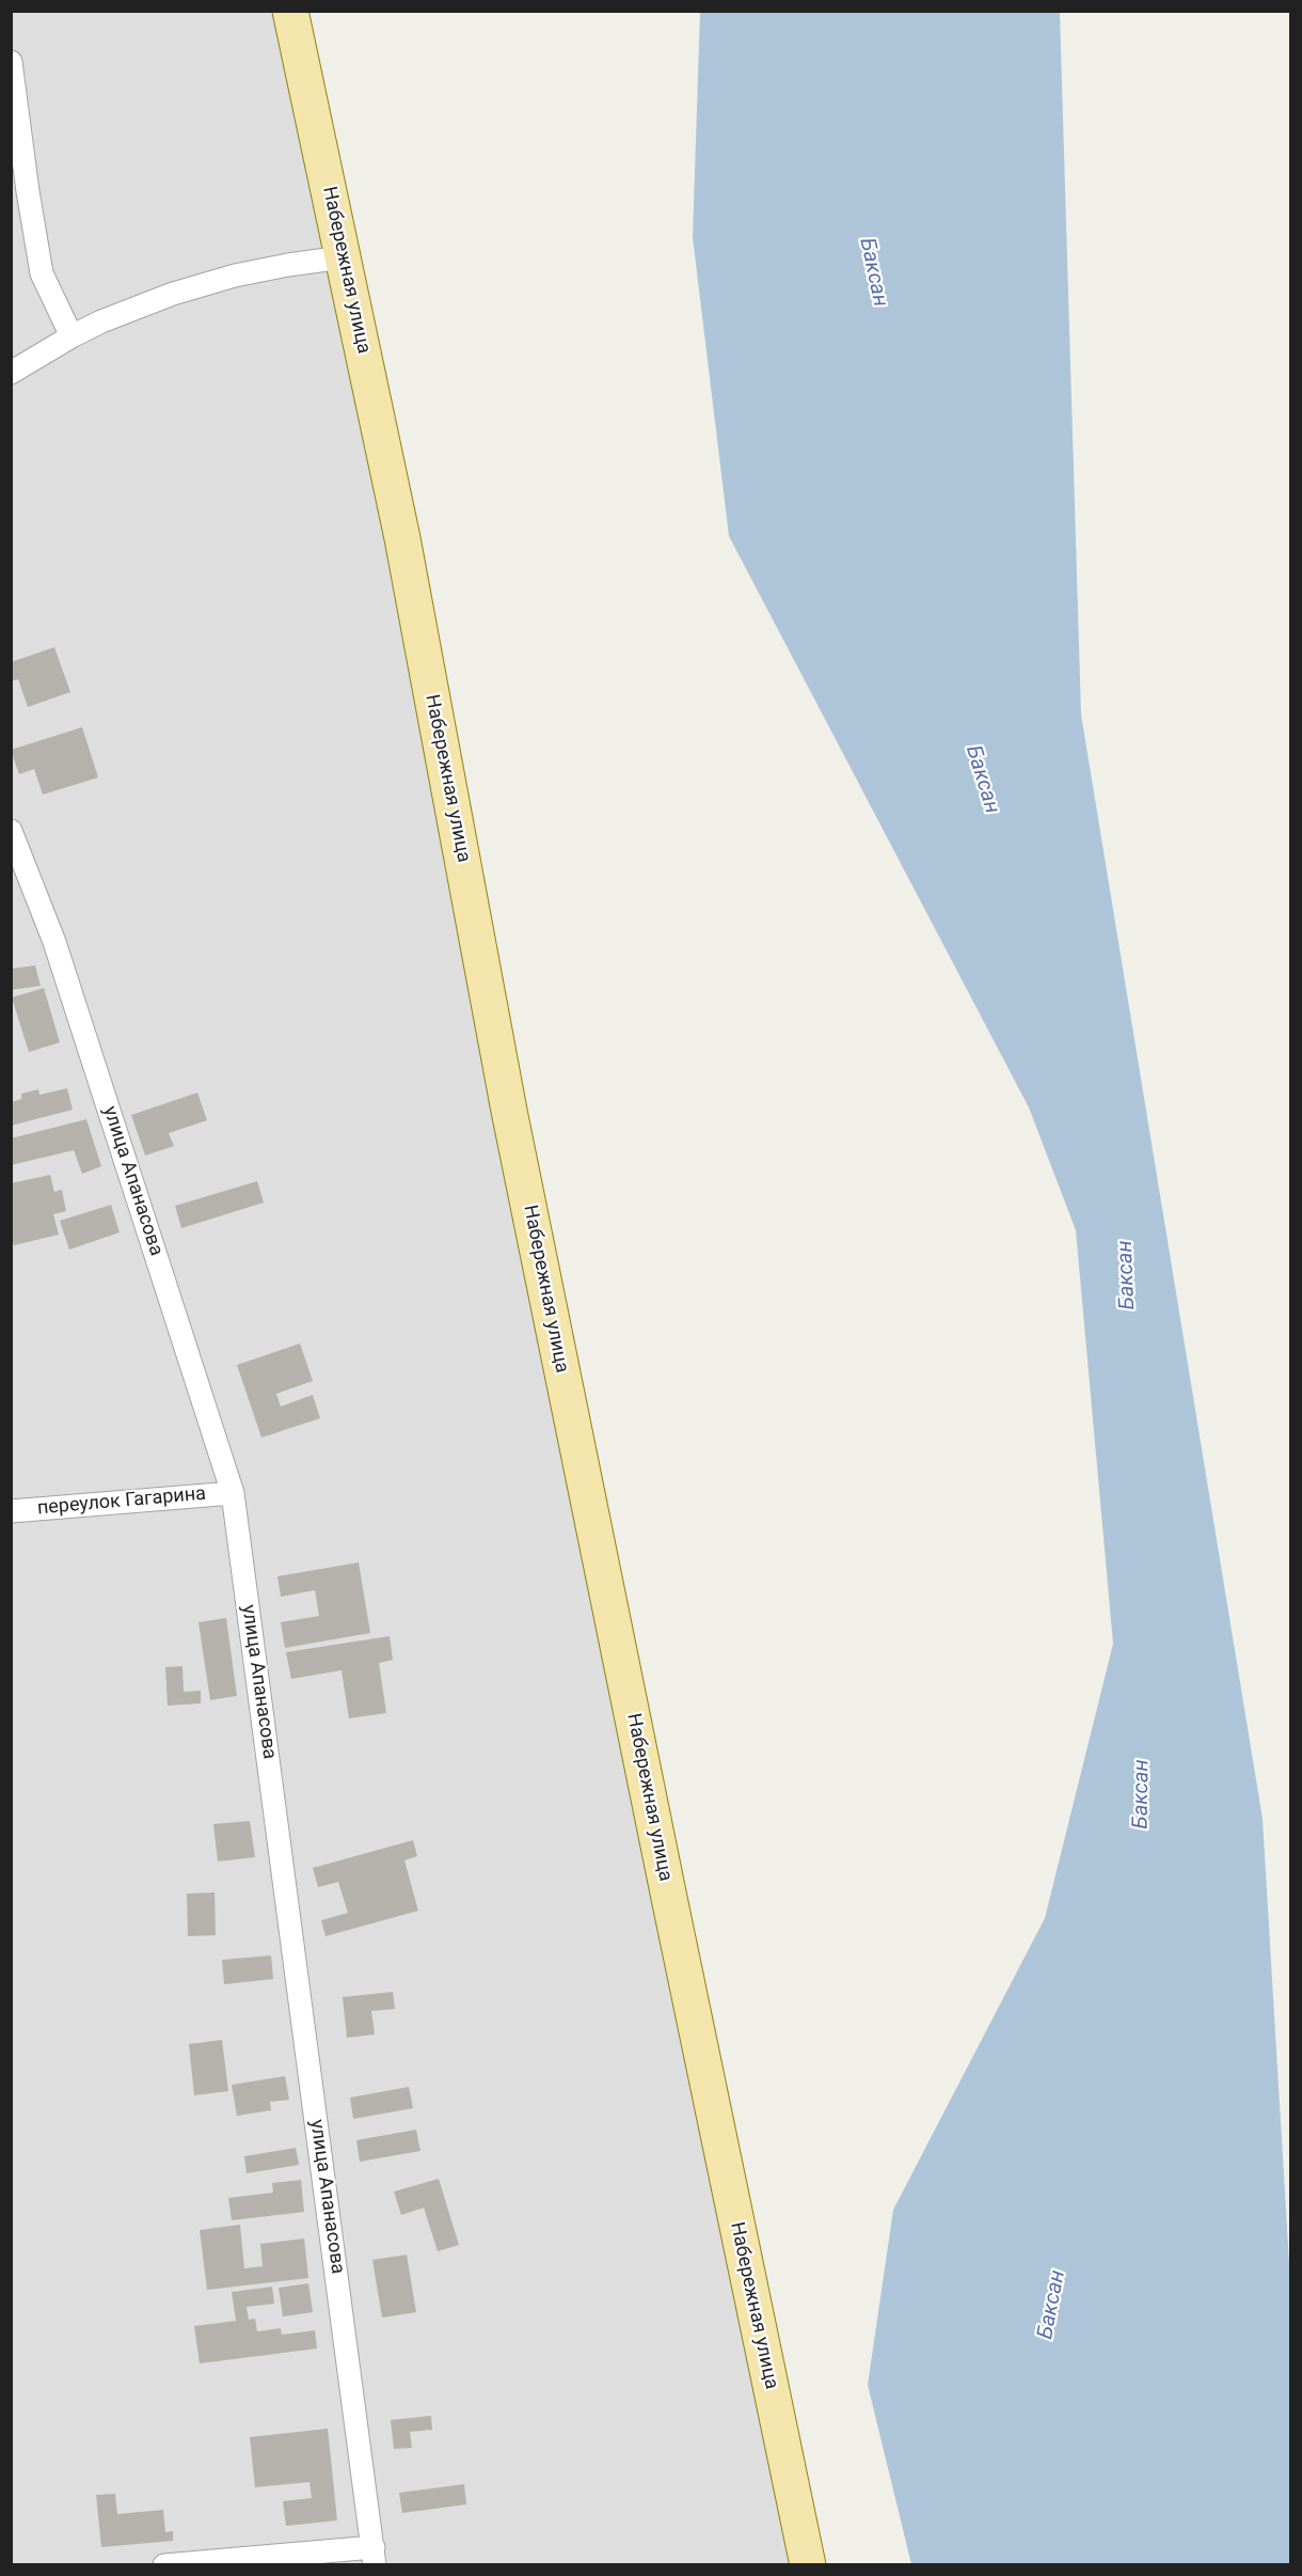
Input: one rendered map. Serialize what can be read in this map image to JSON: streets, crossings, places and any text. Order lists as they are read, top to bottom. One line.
{"streets":{"main road":["Набережная улица"],"street":["улица Апанасова","переулок Гагарина"]},"crossings":[["улица Апанасова","переулок Гагарина"]],"water":["Баксан"]}
